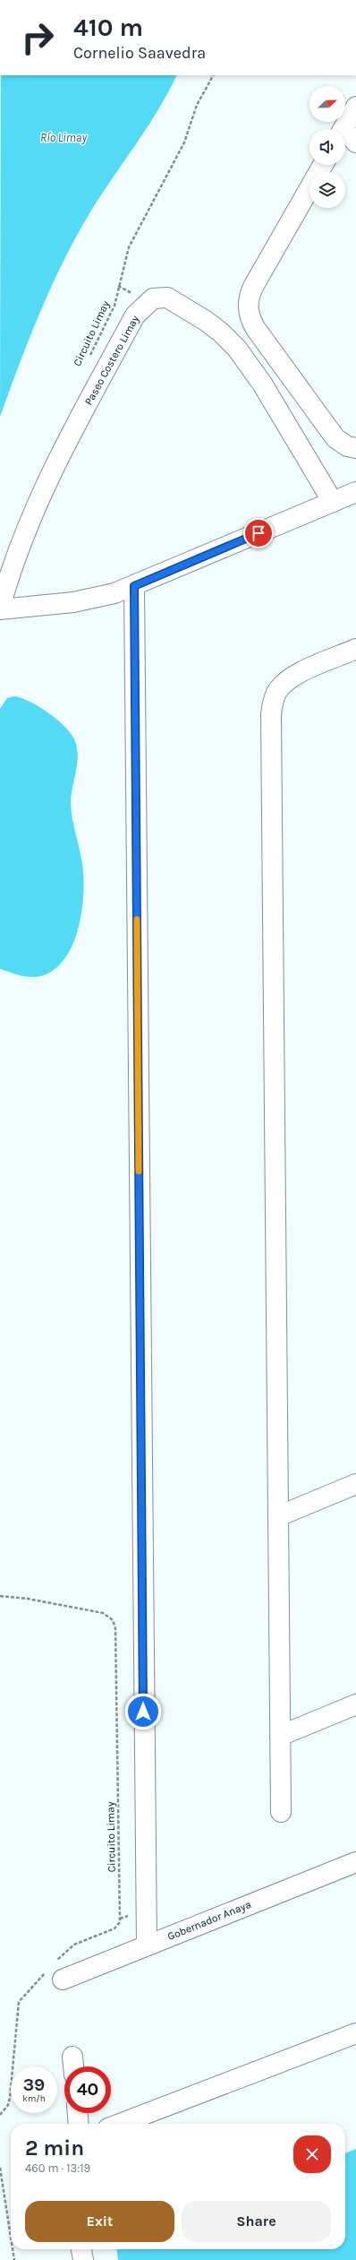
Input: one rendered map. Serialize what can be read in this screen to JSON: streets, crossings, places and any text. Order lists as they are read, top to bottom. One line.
{"streets":{"street":["Paseo Costero Limay","Gobernador Anaya"],"path":["Circuito Limay"]},"crossings":[["Circuito Limay","Gobernador Anaya"]],"water":["Río Limay"],"north":"right","page":{"turn":["410 m","Cornelio Saavedra"],"speed":"39 km/h","limit":"40","heading":["2 min","460 m · 13:19"],"buttons":["Exit","Share"]}}
